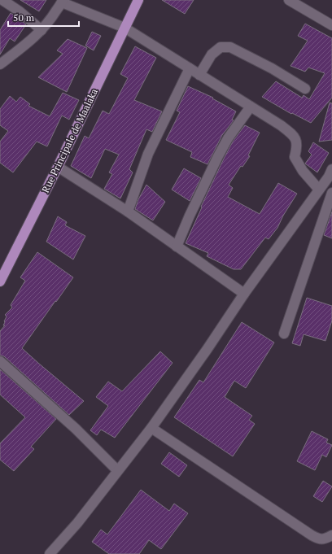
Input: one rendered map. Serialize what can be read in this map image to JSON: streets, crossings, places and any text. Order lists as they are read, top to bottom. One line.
{"streets":{"main road":["Rue Principale de Maalaka"]},"scale_bar":"50 m"}
